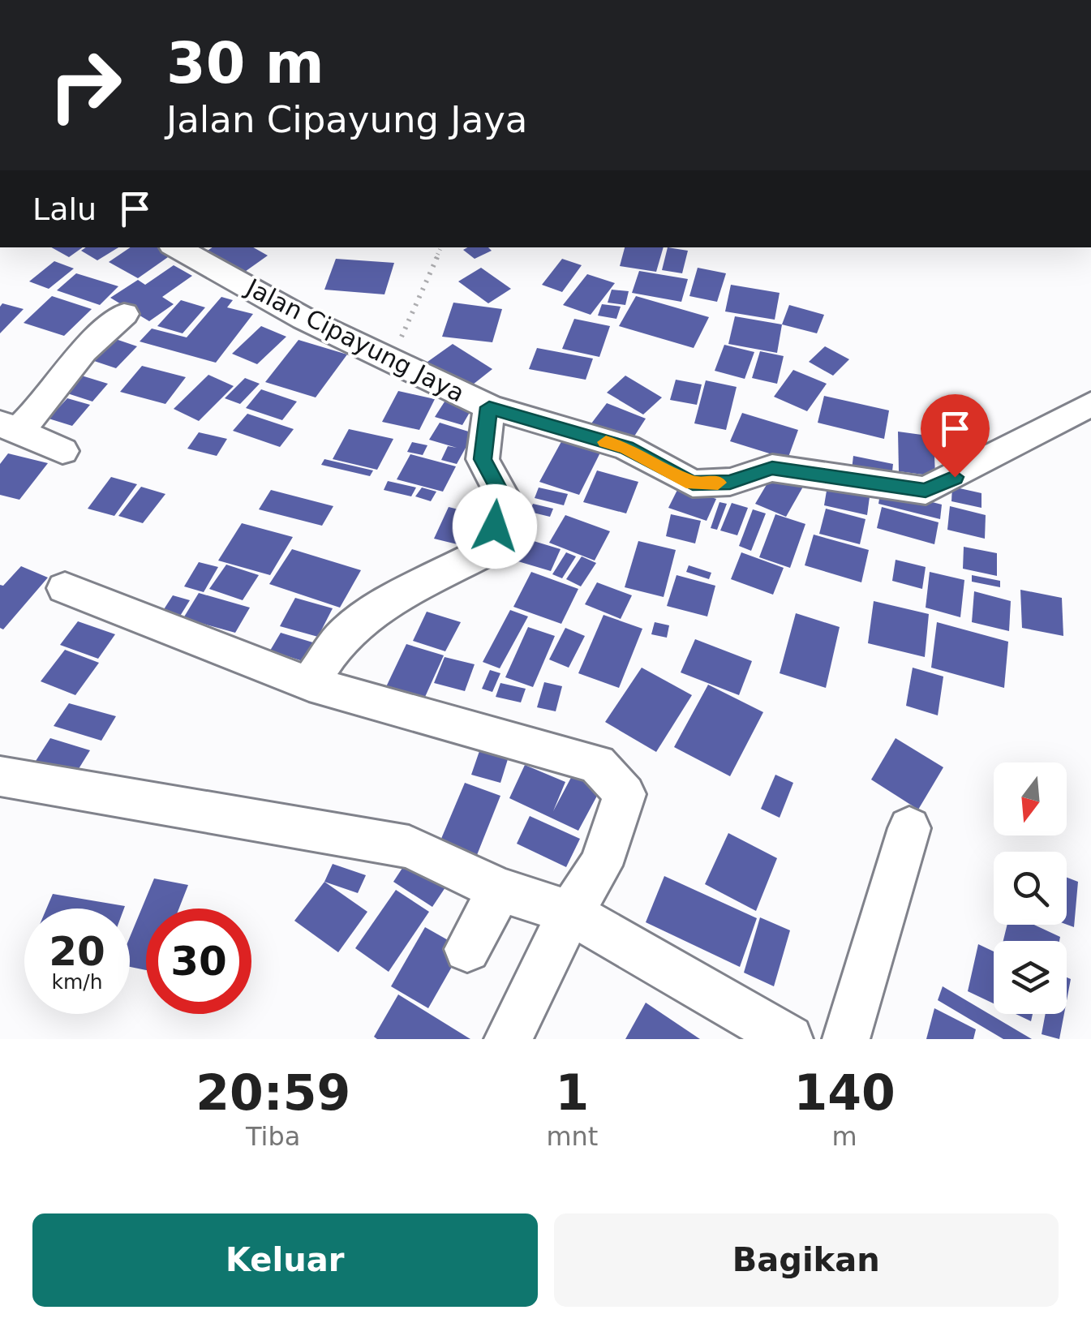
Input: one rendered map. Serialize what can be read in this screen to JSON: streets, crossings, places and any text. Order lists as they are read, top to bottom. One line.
{"streets":{"street":["Jalan Cipayung Jaya"]},"north":"bottom","page":{"turn":["30 m","Jalan Cipayung Jaya"],"then":"Lalu","speed":"20 km/h","limit":"30","eta":["20:59","Tiba","1","mnt","140","m"],"buttons":["Keluar","Bagikan"]}}
